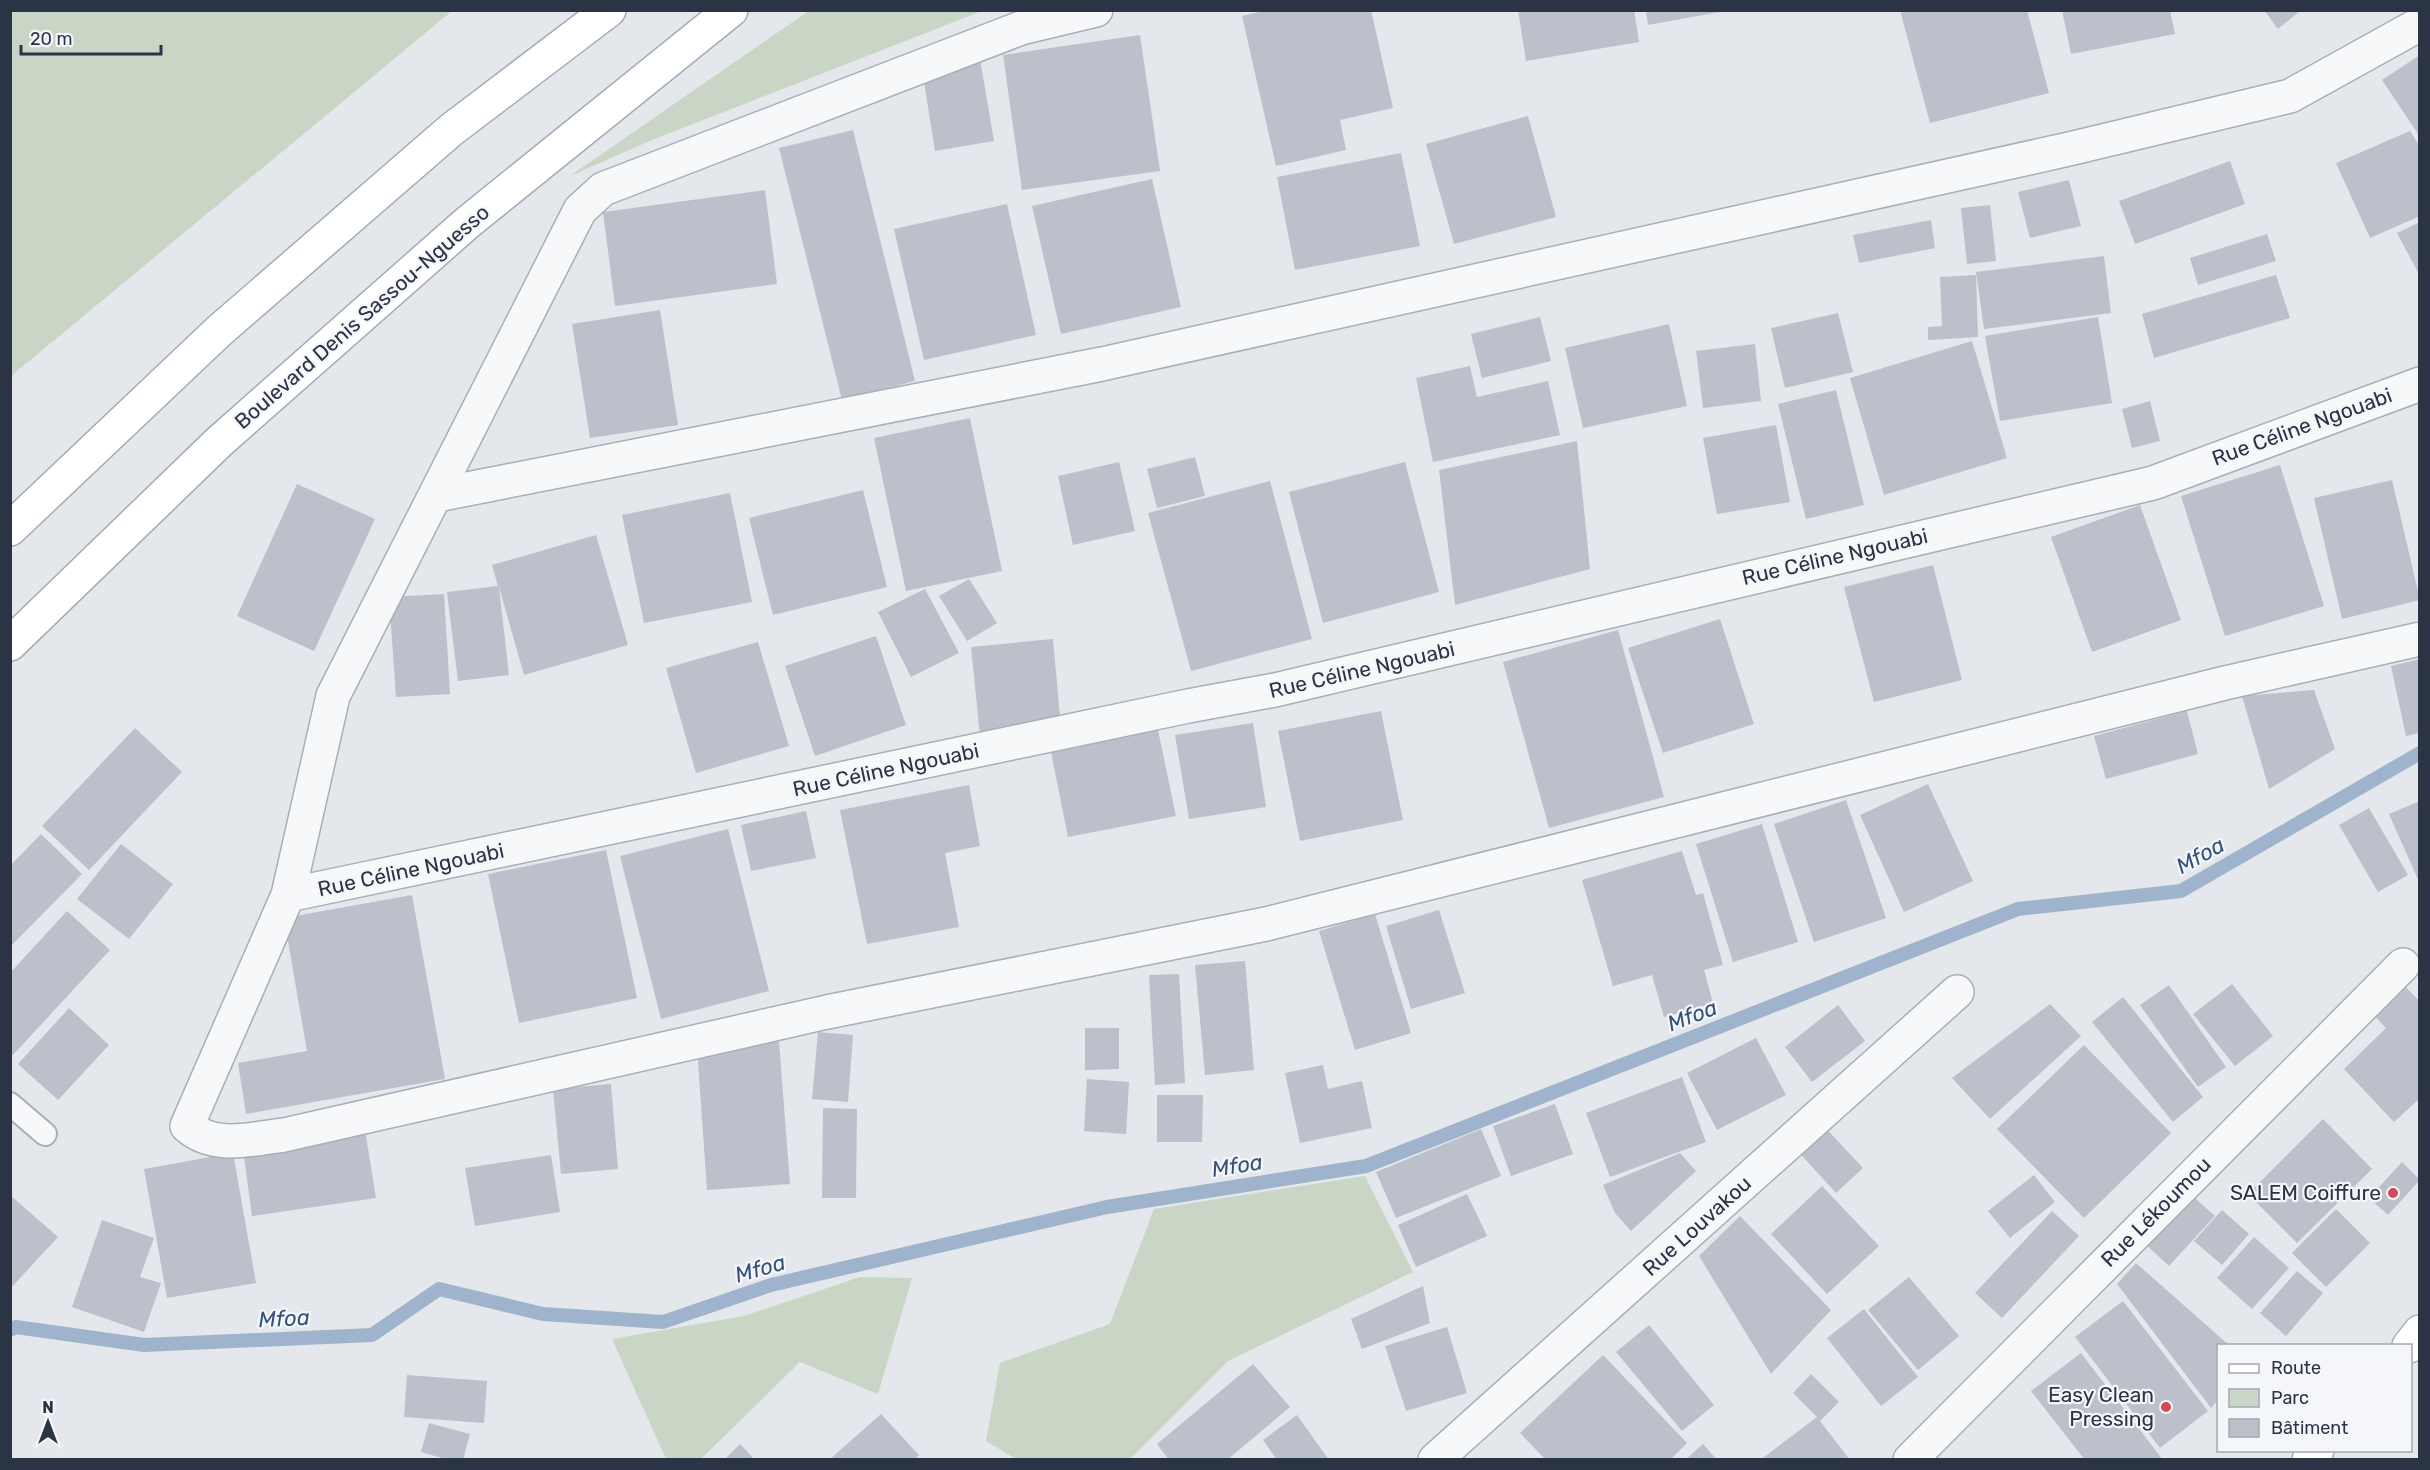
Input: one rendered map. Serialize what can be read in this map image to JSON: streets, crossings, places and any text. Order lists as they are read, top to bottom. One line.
{"streets":{"main road":["Boulevard Denis Sassou-Nguesso"],"street":["Rue Céline Ngouabi","Rue Lékoumou","Rue Louvakou"]},"water":["Mfoa"],"places":["SALEM Coiffure","Easy Clean Pressing"],"legend":["Route","Parc","Bâtiment"],"scale_bar":"20 m","north":"top"}
